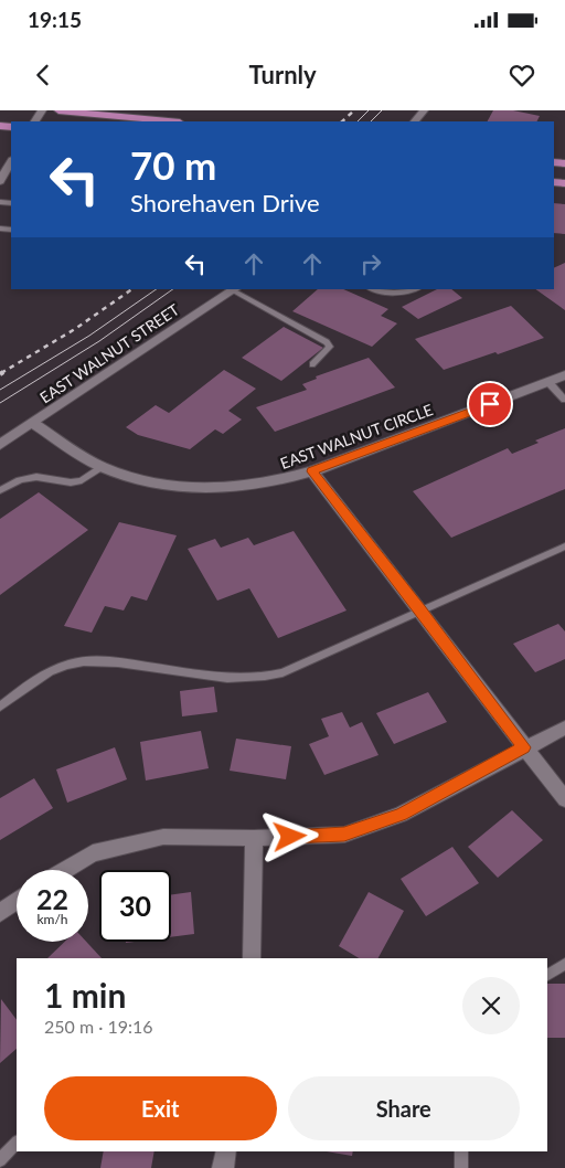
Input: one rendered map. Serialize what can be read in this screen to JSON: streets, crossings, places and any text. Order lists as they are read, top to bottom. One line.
{"streets":{"street":["EAST WALNUT STREET","EAST WALNUT CIRCLE"]},"crossings":[["EAST WALNUT STREET","EAST WALNUT CIRCLE"]],"page":{"status":"19:15","header":"Turnly","turn":["70 m","Shorehaven Drive"],"speed":"22 km/h","limit":"30","heading":["1 min","250 m · 19:16"],"buttons":["Exit","Share"]}}
